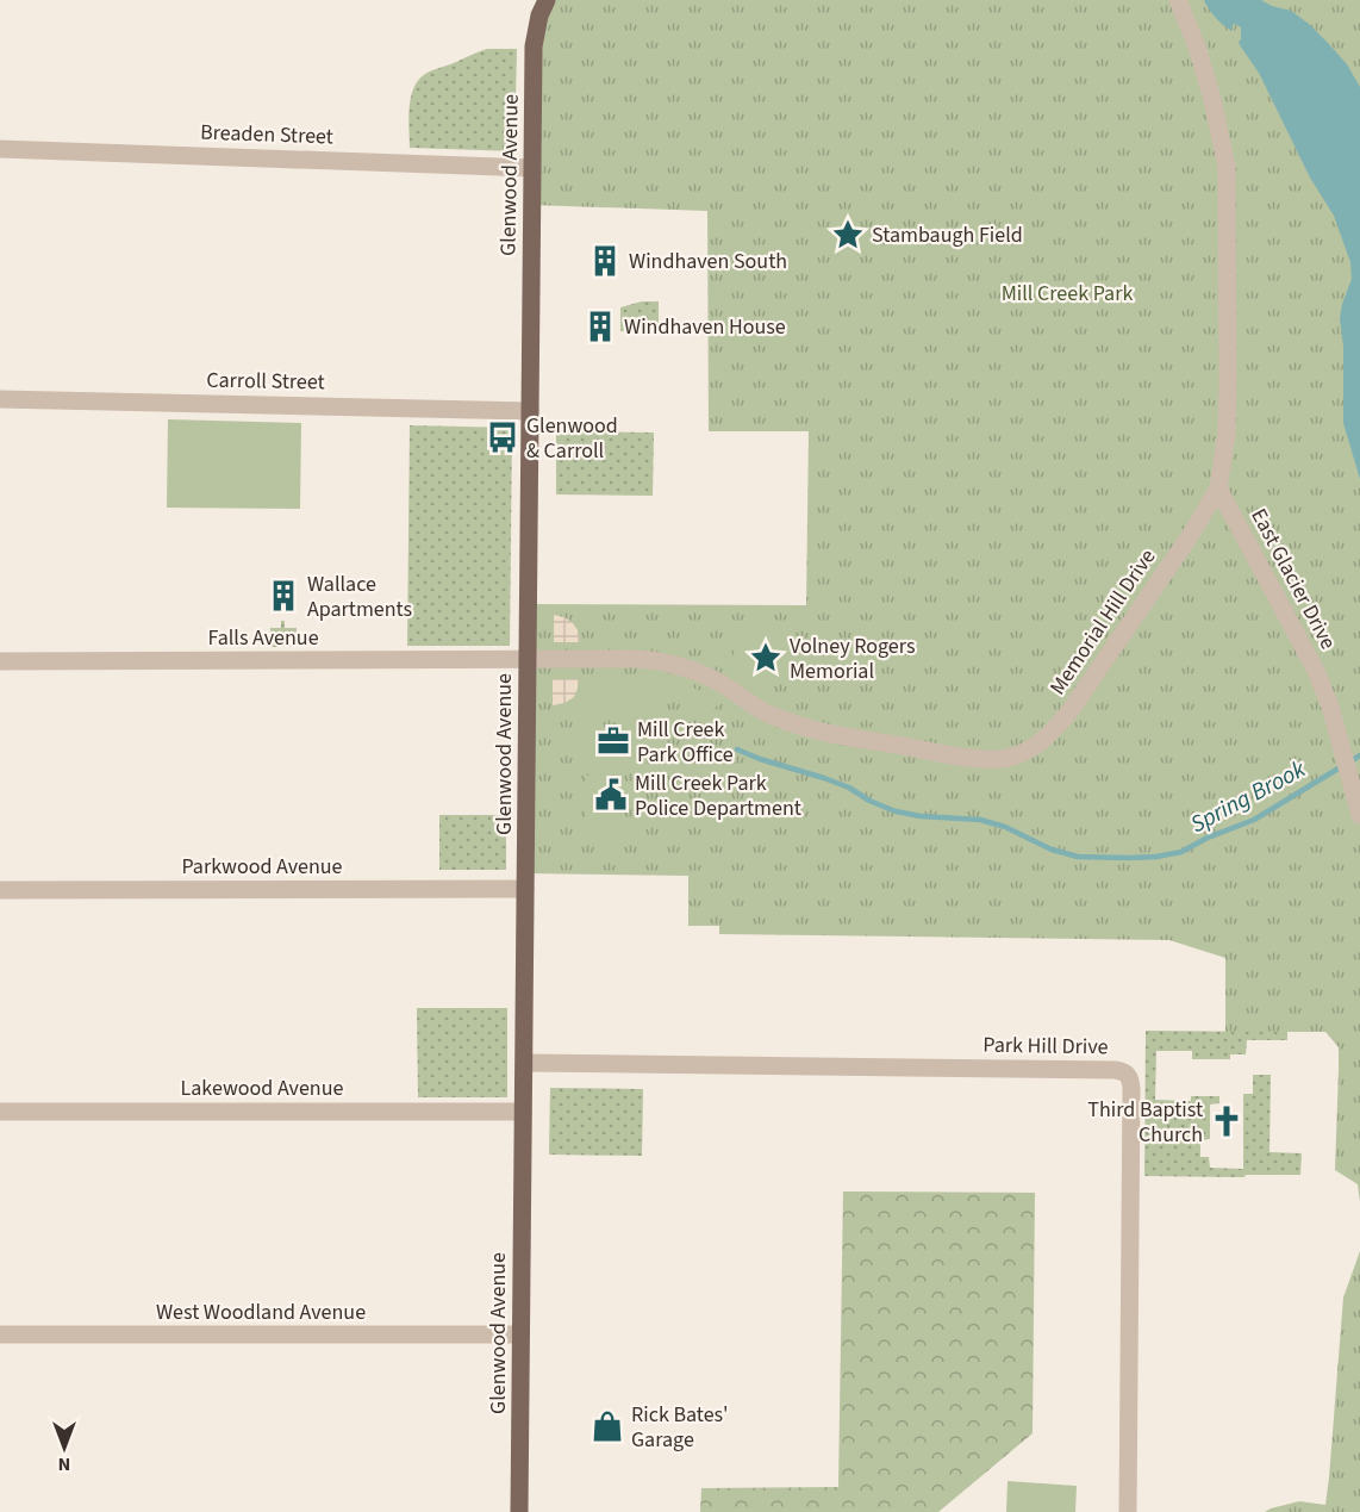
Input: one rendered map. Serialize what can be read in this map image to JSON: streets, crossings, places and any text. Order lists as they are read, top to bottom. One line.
{"streets":{"main road":["Glenwood Avenue"],"street":["Breaden Street","Carroll Street","East Glacier Drive","Memorial Hill Drive","Falls Avenue","Parkwood Avenue","Park Hill Drive","Lakewood Avenue","West Woodland Avenue"]},"crossings":[["Breaden Street","Glenwood Avenue"],["Glenwood Avenue","Carroll Street"],["Glenwood Avenue","Memorial Hill Drive"],["Glenwood Avenue","Falls Avenue"],["Glenwood Avenue","Parkwood Avenue"],["Glenwood Avenue","Park Hill Drive"],["Glenwood Avenue","Lakewood Avenue"],["Glenwood Avenue","West Woodland Avenue"],["East Glacier Drive","Memorial Hill Drive"],["Memorial Hill Drive","Falls Avenue"]],"water":["Spring Brook"],"parks":["Mill Creek Park"],"places":{"place":["Stambaugh Field","Volney Rogers Memorial"],"building":["Windhaven South","Windhaven House","Wallace Apartments"],"bus stop":["Glenwood & Carroll"],"office":["Mill Creek Park Office"],"public building":["Mill Creek Park Police Department"],"church":["Third Baptist Church"],"shop":["Rick Bates' Garage"]},"north":"bottom"}
